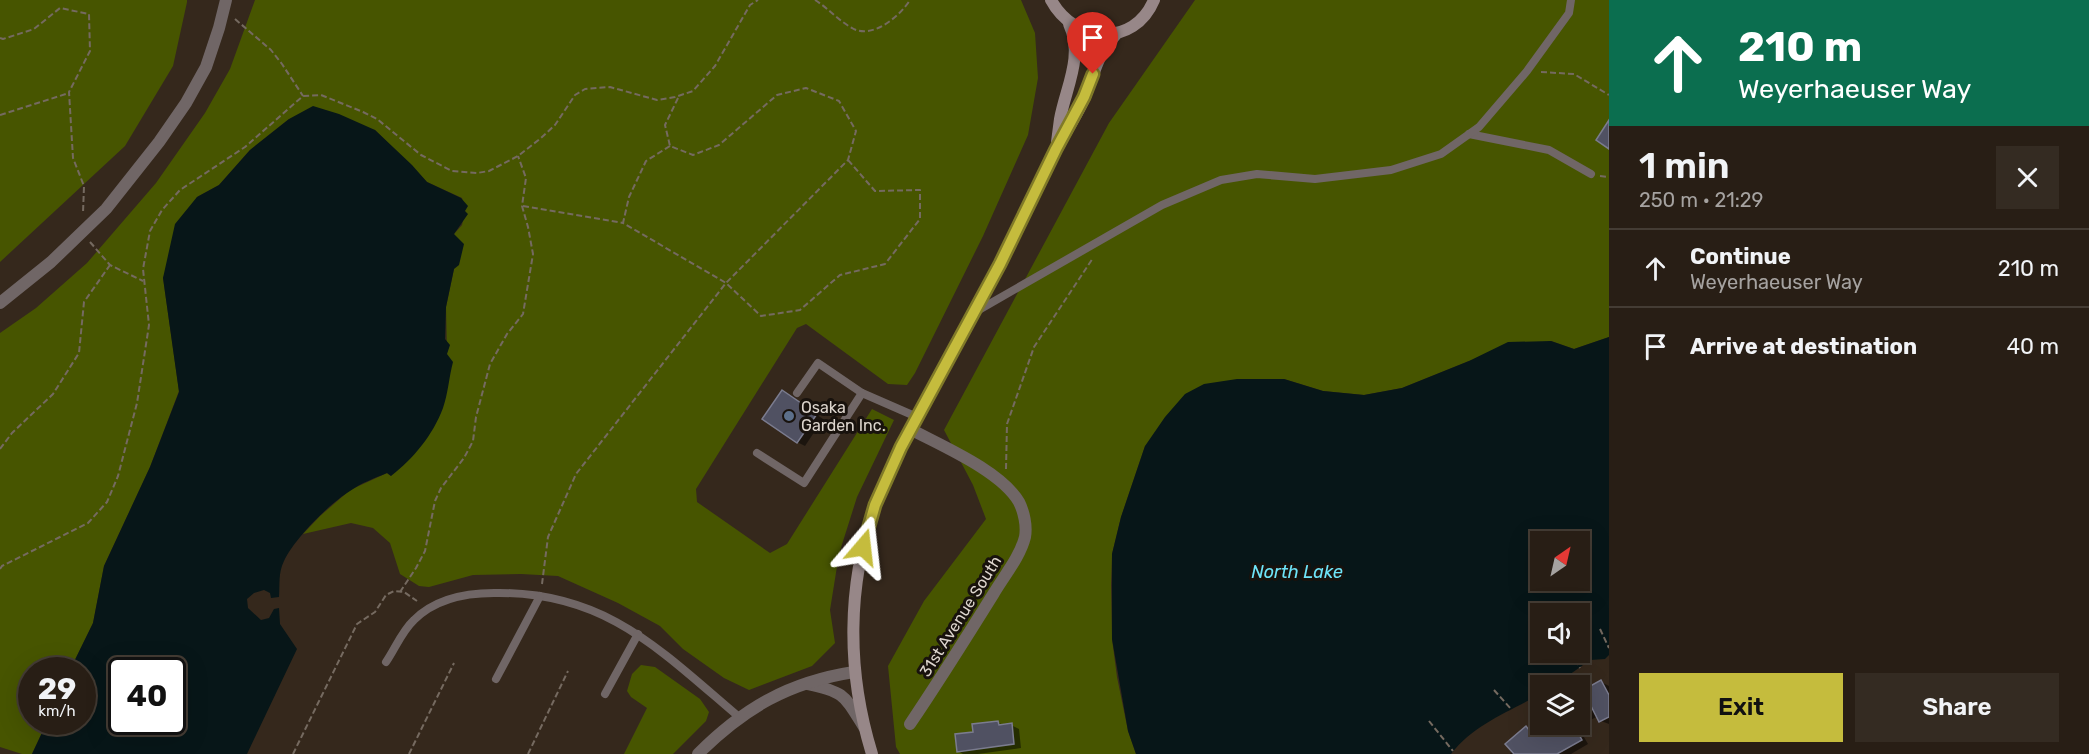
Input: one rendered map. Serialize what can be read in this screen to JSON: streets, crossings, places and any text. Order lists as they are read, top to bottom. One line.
{"streets":{"street":["31st Avenue South"]},"water":["North Lake"],"places":["Osaka Garden Inc."],"north":"top right","page":{"turn":["210 m","Weyerhaeuser Way"],"heading":["1 min","250 m · 21:29"],"list":[{"name":"Continue","note":"Weyerhaeuser Way","value":"210 m"},{"name":"Arrive at destination","value":"40 m"}],"speed":"29 km/h","limit":"40","buttons":["Exit","Share"]}}
